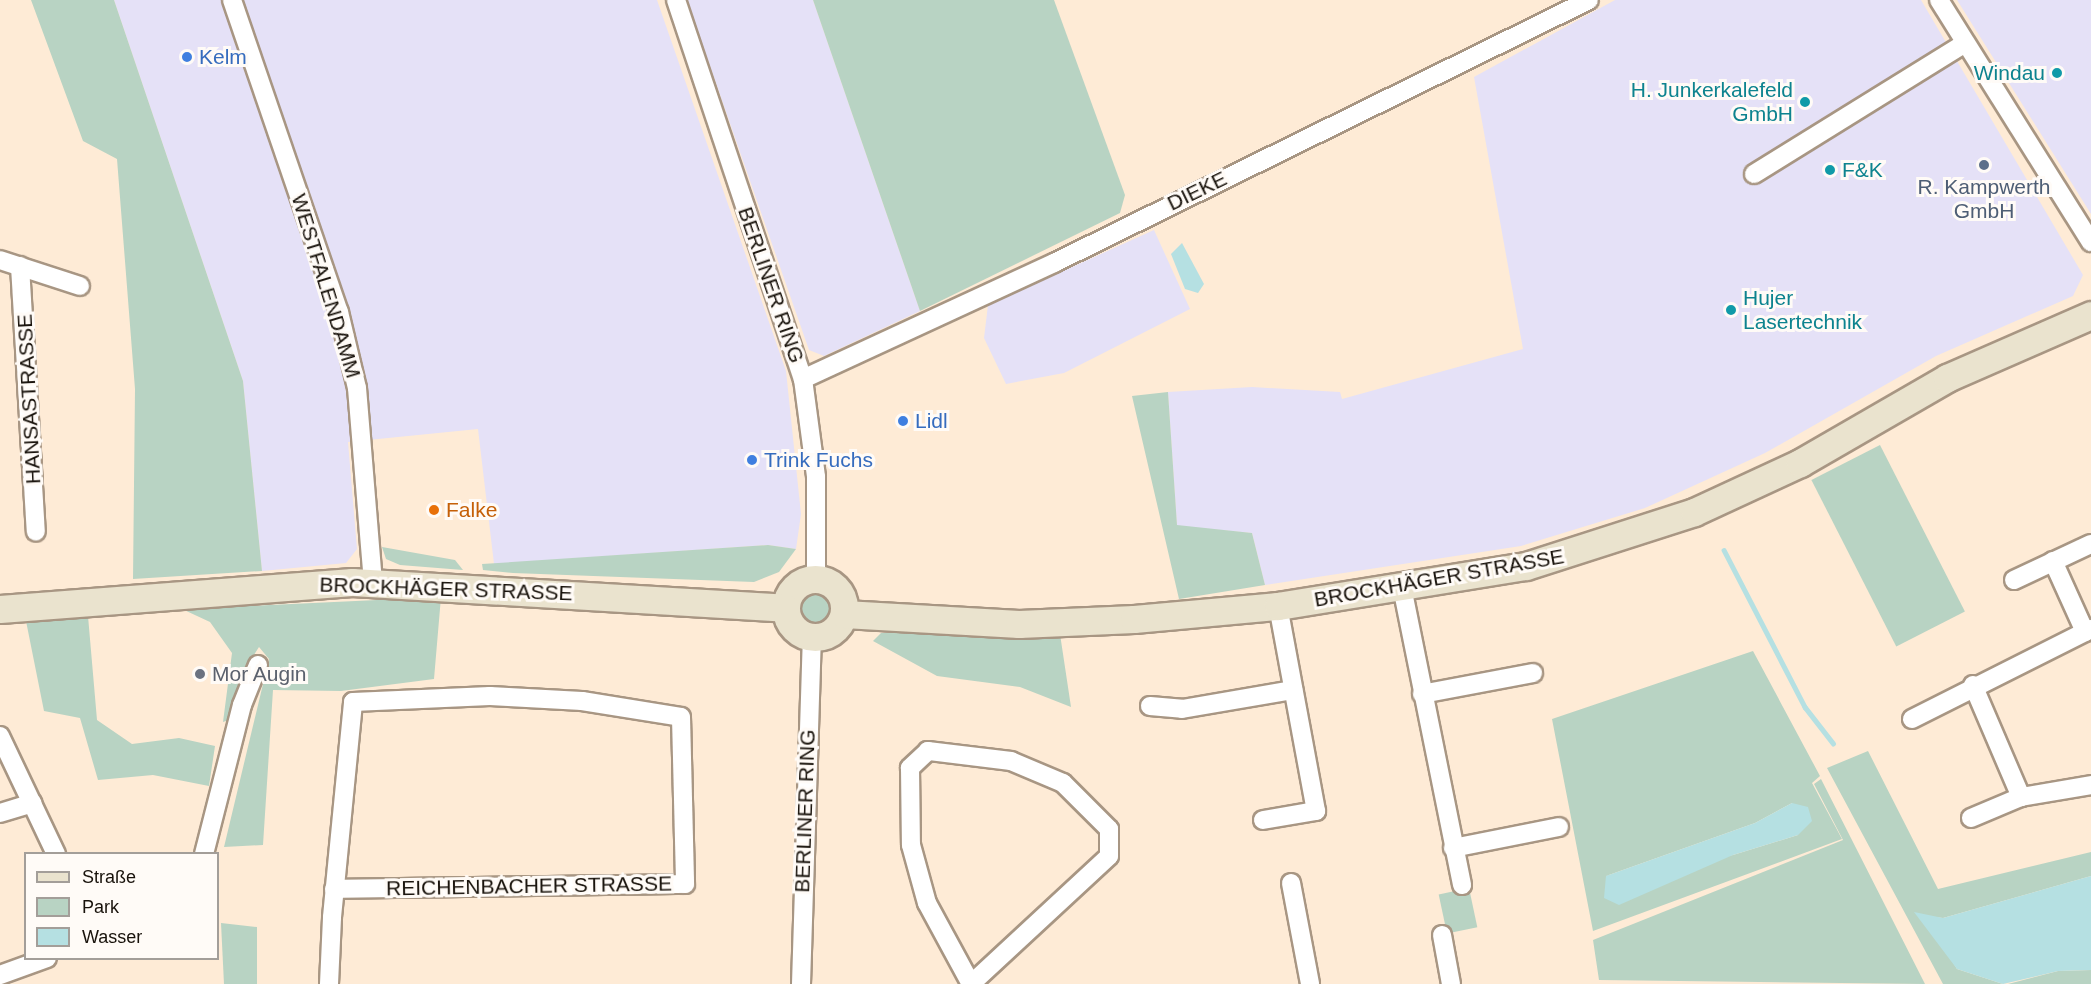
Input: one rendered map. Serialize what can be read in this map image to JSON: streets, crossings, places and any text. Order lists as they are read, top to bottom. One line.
{"streets":{"street":["DIEKE","BERLINER RING","WESTFALENDAMM","HANSASTRASSE","BROCKHÄGER STRASSE","REICHENBACHER STRASSE"]},"crossings":[["DIEKE","BERLINER RING"],["BERLINER RING","BROCKHÄGER STRASSE"],["WESTFALENDAMM","BROCKHÄGER STRASSE"]],"places":["Kelm","Windau","H. Junkerkalefeld GmbH","R. Kampwerth GmbH","F&K","Hujer Lasertechnik","Lidl","Trink Fuchs","Falke","Mor Augin"],"legend":["Straße","Park","Wasser"]}
